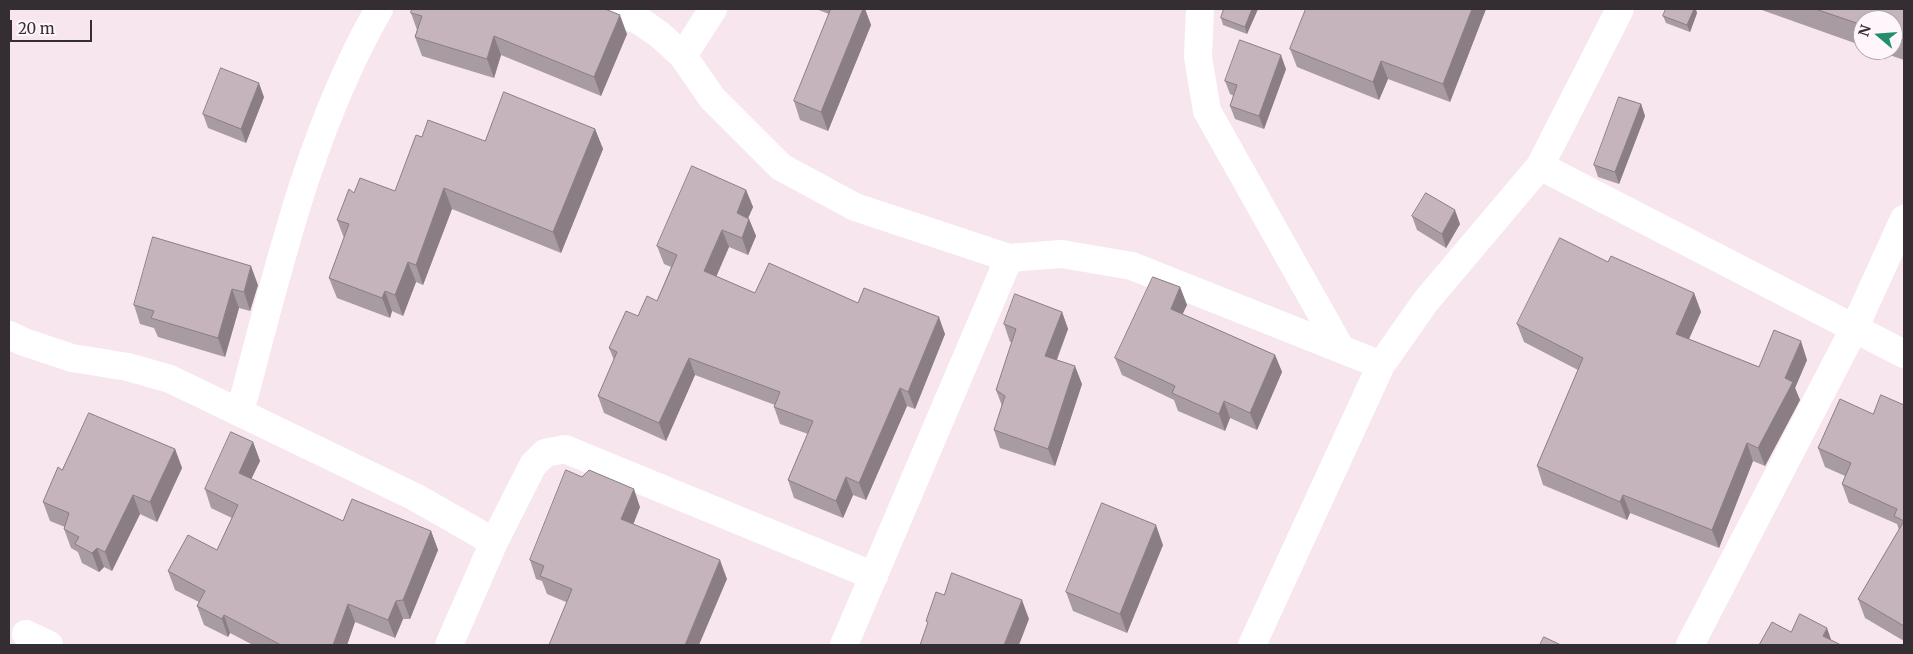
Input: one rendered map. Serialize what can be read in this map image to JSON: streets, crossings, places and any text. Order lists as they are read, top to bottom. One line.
{"scale_bar":"20 m","north":"left"}
